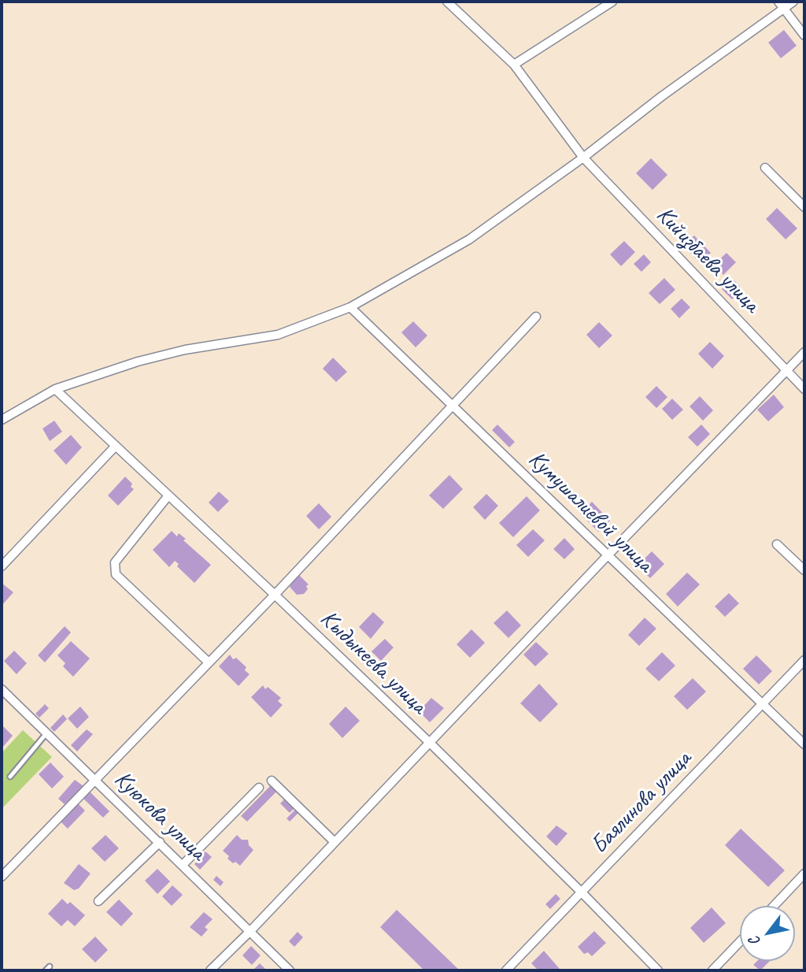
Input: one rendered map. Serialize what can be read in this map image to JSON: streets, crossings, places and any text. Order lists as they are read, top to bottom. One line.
{"streets":{"street":["Кийизбаева улица","Кумушалиевой улица","Кыдыкеева улица","Баялинова улица","Куюкова улица"]},"crossings":[["Кумушалиевой улица","Баялинова улица"],["Кыдыкеева улица","Баялинова улица"]],"north":"bottom left"}
